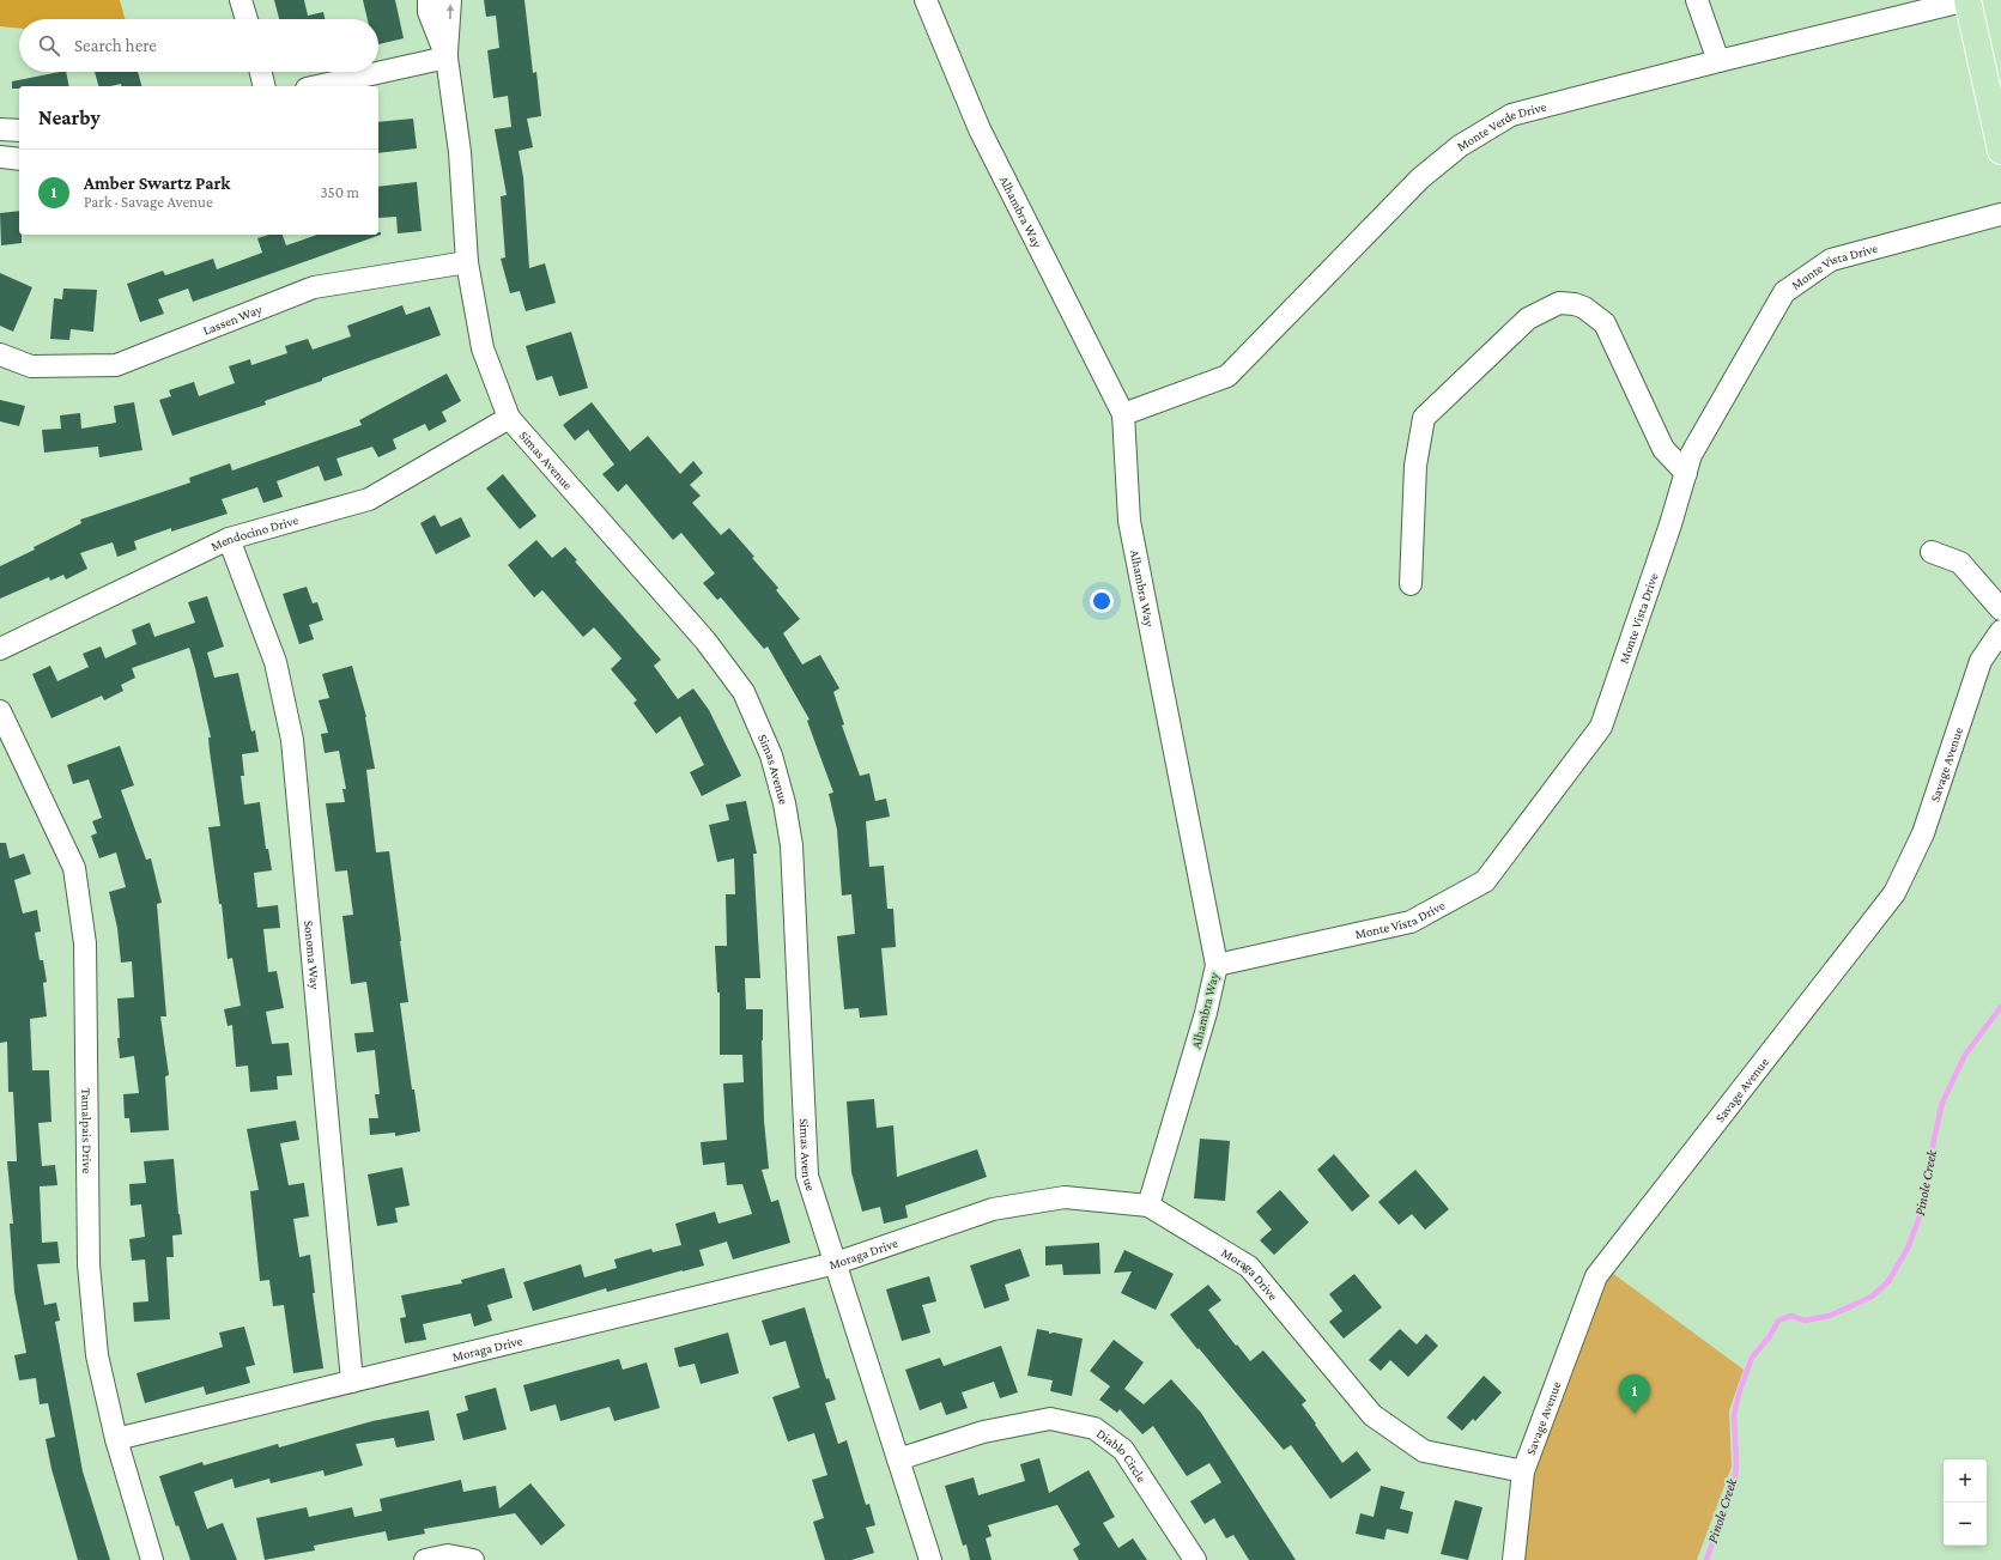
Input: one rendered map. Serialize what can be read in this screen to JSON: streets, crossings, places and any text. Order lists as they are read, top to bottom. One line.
{"streets":{"street":["Monte Verde Drive","Alhambra Way","Monte Vista Drive","Lassen Way","Simas Avenue","Mendocino Drive","Savage Avenue","Sonoma Way","Tamalpais Drive","Moraga Drive","Diablo Circle"]},"crossings":[["Monte Verde Drive","Alhambra Way"],["Alhambra Way","Monte Vista Drive"],["Alhambra Way","Moraga Drive"],["Lassen Way","Simas Avenue"],["Simas Avenue","Mendocino Drive"],["Simas Avenue","Moraga Drive"],["Simas Avenue","Diablo Circle"],["Mendocino Drive","Sonoma Way"],["Savage Avenue","Moraga Drive"],["Sonoma Way","Moraga Drive"],["Tamalpais Drive","Moraga Drive"]],"water":["Pinole Creek"],"page":{"search":"Search here","heading":"Nearby","list":[{"mark":"1","name":"Amber Swartz Park","note":"Park · Savage Avenue","value":"350 m"}],"pins":"1","map_buttons":["+","−"]}}
